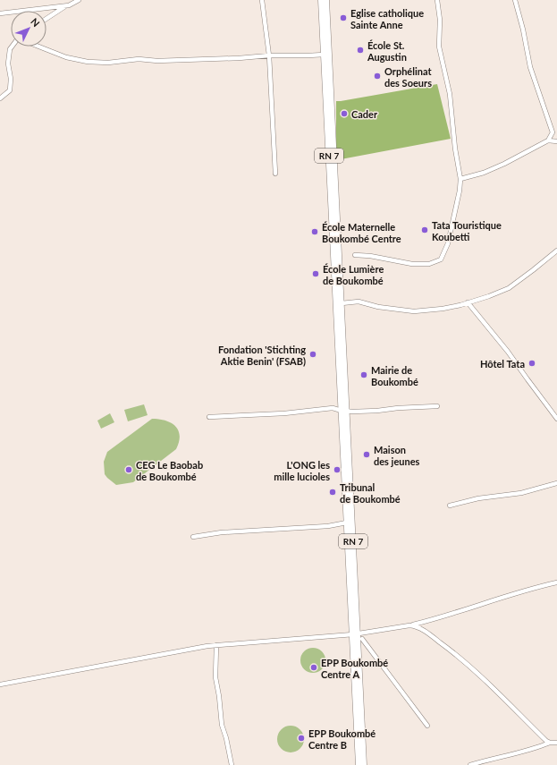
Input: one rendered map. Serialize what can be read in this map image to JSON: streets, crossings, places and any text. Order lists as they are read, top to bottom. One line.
{"streets":{"main road":["RN 7"]},"places":["Eglise catholique Sainte Anne","École St. Augustin","Orphélinat des Soeurs","Cader","Tata Touristique Koubetti","École Maternelle Boukombé Centre","École Lumière de Boukombé","Fondation 'Stichting Aktie Benin' (FSAB)","Hôtel Tata","Mairie de Boukombé","Maison des jeunes","CEG Le Baobab de Boukombé","L'ONG les mille lucioles","Tribunal de Boukombé","EPP Boukombé Centre A","EPP Boukombé Centre B"],"north":"top right"}
